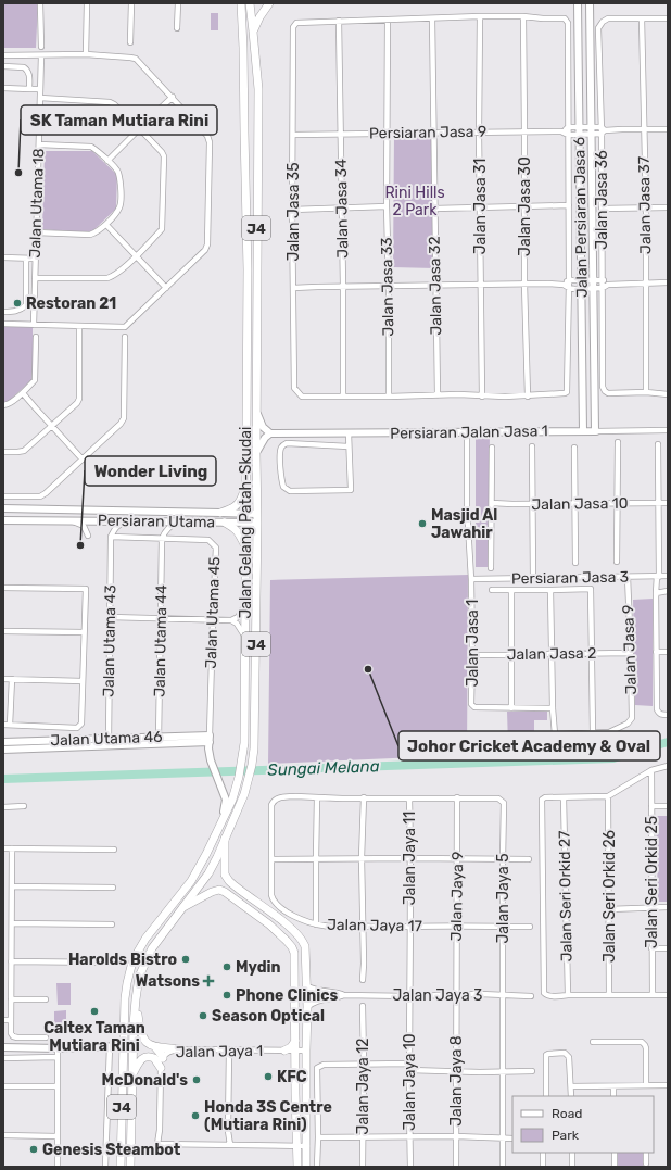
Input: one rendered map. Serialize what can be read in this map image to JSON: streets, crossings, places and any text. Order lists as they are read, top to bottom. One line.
{"streets":{"main road":["J4","Jalan Gelang Patah-Skudai"],"street":["Persiaran Jasa 9","Jalan Jasa 36","Jalan Utama 18","Jalan Jasa 37","Jalan Jasa 31","Jalan Jasa 30","Jalan Jasa 34","Jalan Jasa 35","Jalan Persiaran Jasa 6","Jalan Jasa 32","Jalan Jasa 33","Persiaran Jalan Jasa 1","Jalan Jasa 10","Persiaran Utama","Persiaran Jasa 3","Jalan Utama 45","Jalan Utama 43","Jalan Utama 44","Jalan Jasa 1","Jalan Jasa 9","Jalan Jasa 2","Jalan Utama 46","Jalan Jaya 11","Jalan Seri Orkid 25","Jalan Jaya 9","Jalan Seri Orkid 27","Jalan Seri Orkid 26","Jalan Jaya 5","Jalan Jaya 17","Jalan Jaya 3","Jalan Jaya 1","Jalan Jaya 8","Jalan Jaya 10","Jalan Jaya 12"]},"crossings":[["Persiaran Jasa 9","Jalan Jasa 31"],["Persiaran Jasa 9","Jalan Jasa 30"],["Persiaran Jasa 9","Jalan Jasa 34"],["Persiaran Jasa 9","Jalan Jasa 35"],["Persiaran Jasa 9","Jalan Jasa 32"],["Persiaran Jasa 9","Jalan Jasa 33"],["Jalan Jasa 36","Jalan Jasa 37"],["Jalan Jasa 34","Jalan Jasa 35"],["Jalan Persiaran Jasa 6","Persiaran Jalan Jasa 1"],["Persiaran Jalan Jasa 1","Jalan Jasa 1"],["Persiaran Utama","Jalan Gelang Patah-Skudai"],["Persiaran Jasa 3","Jalan Jasa 1"],["Persiaran Jasa 3","Jalan Jasa 9"],["Jalan Utama 45","Jalan Utama 43"],["Jalan Utama 45","Jalan Utama 44"],["Jalan Utama 45","Jalan Utama 46"],["Jalan Utama 43","Jalan Utama 46"],["Jalan Utama 44","Jalan Utama 46"],["Jalan Jasa 1","Jalan Jasa 2"],["Jalan Jasa 9","Jalan Jasa 2"],["Jalan Jaya 11","Jalan Jaya 17"],["Jalan Jaya 11","Jalan Jaya 3"],["Jalan Jaya 11","Jalan Jaya 10"],["Jalan Jaya 9","Jalan Jaya 5"],["Jalan Jaya 9","Jalan Jaya 17"],["Jalan Jaya 9","Jalan Jaya 3"],["Jalan Jaya 9","Jalan Jaya 8"],["Jalan Jaya 5","Jalan Jaya 17"],["Jalan Jaya 5","Jalan Jaya 3"],["Jalan Jaya 3","Jalan Jaya 8"],["Jalan Jaya 3","Jalan Jaya 10"]],"water":["Sungai Melana"],"parks":["Rini Hills 2 Park"],"places":{"other":["SK Taman Mutiara Rini","Restoran 21","Masjid Al Jawahir","Wonder Living","Johor Cricket Academy & Oval","Harolds Bistro","Mydin","Phone Clinics","Caltex Taman Mutiara Rini","Season Optical","KFC","McDonald's","Honda 3S Centre (Mutiara Rini)","Genesis Steambot"],"health":["Watsons"]},"legend":["Road","Park"]}
